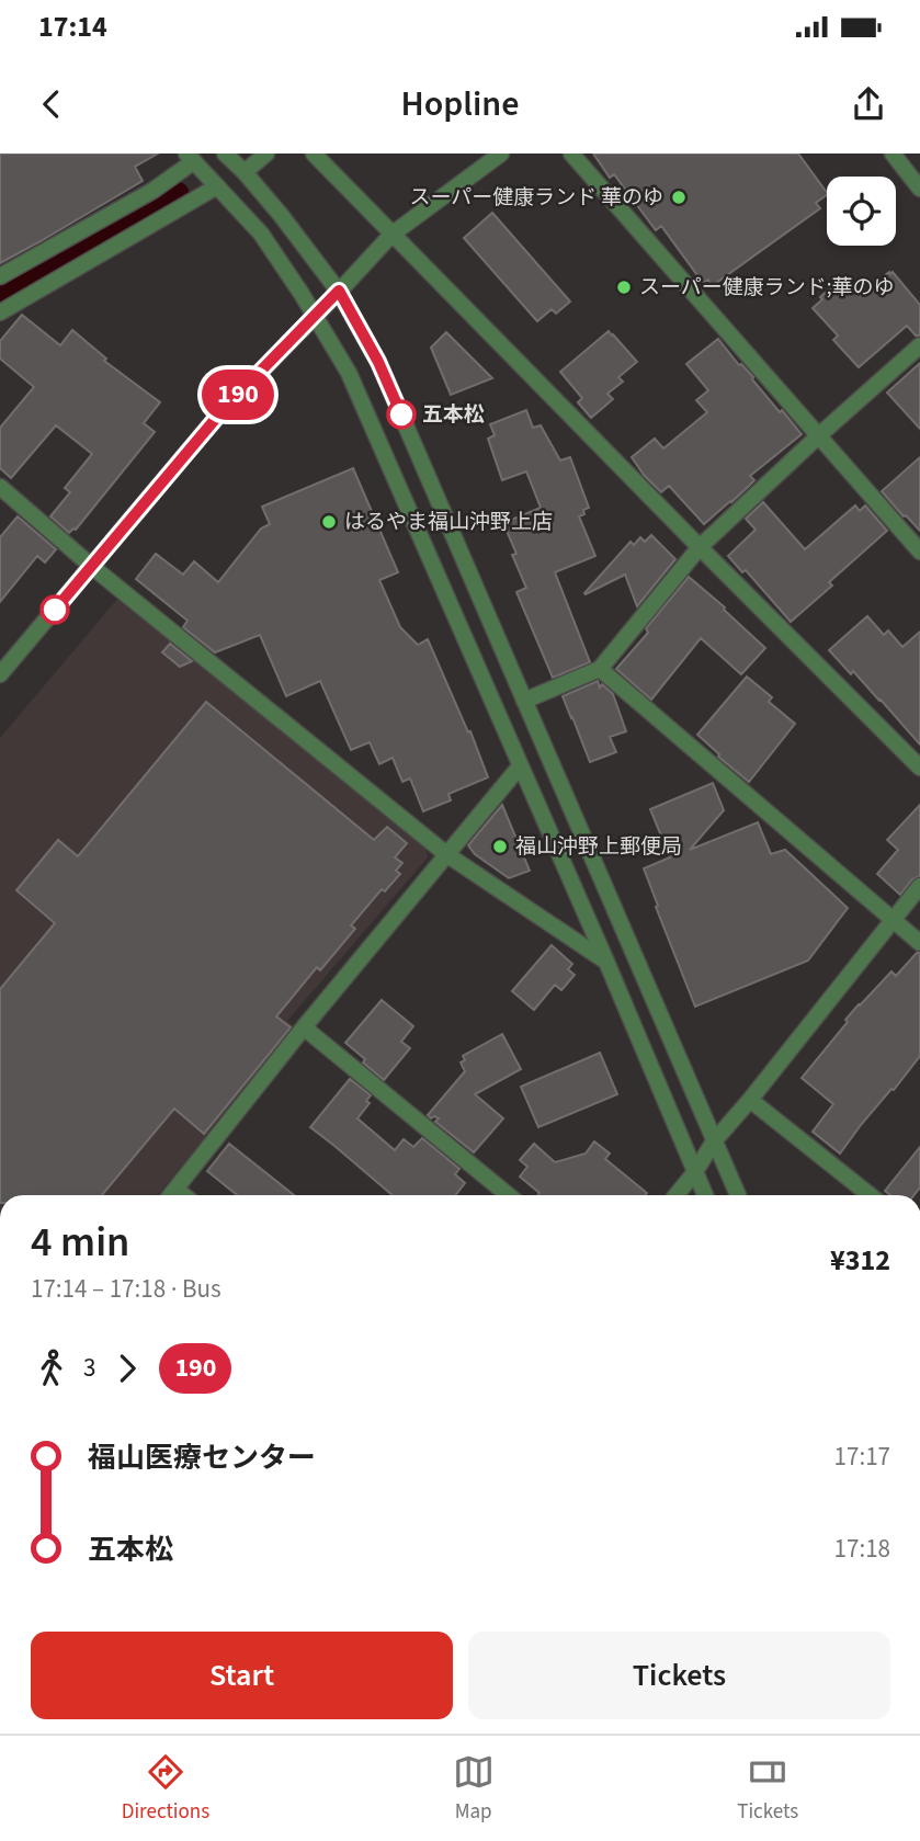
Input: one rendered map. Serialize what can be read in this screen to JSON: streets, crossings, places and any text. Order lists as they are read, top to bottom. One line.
{"places":["スーパー健康ランド 華のゆ","スーパー健康ランド;華のゆ","五本松","はるやま福山沖野上店","福山沖野上郵便局"],"lines":["bus line 190"],"page":{"status":"17:14","header":"Hopline","on_map":"190","heading":["4 min","17:14 – 17:18 · Bus","¥312"],"legs":["3","190"],"list":[{"name":"福山医療センター","value":"17:17"},{"name":"五本松","value":"17:18"}],"buttons":["Start","Tickets"],"tabs":["Directions","Map","Tickets"]}}
